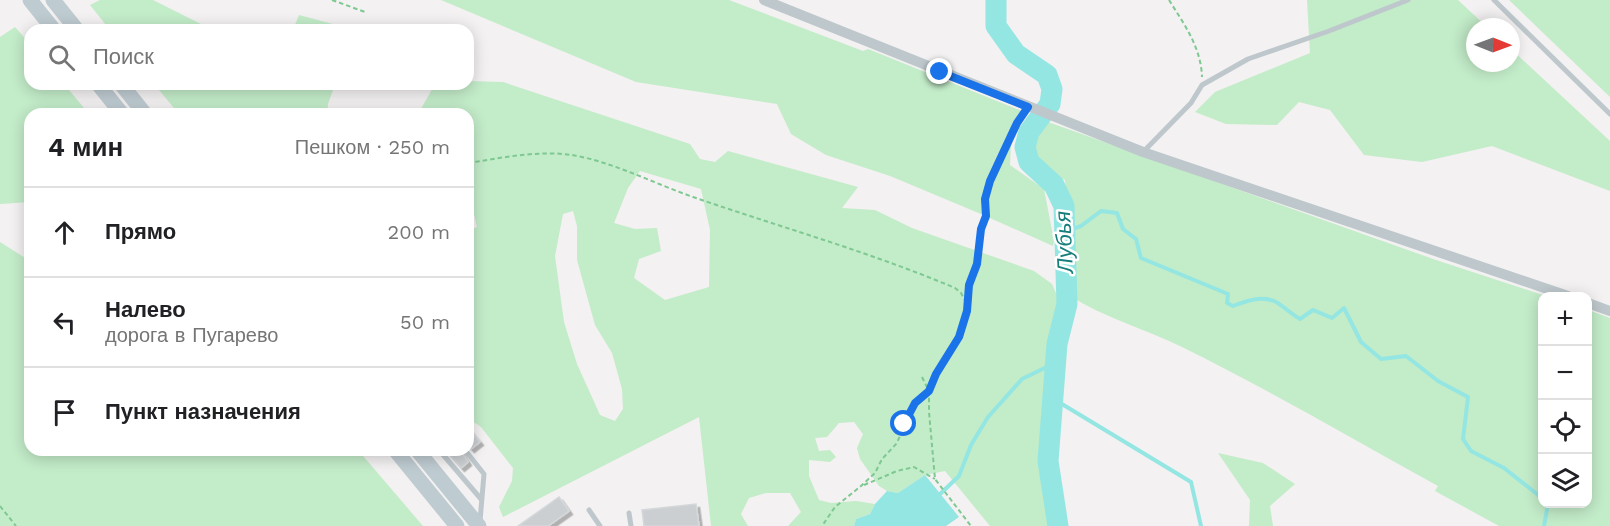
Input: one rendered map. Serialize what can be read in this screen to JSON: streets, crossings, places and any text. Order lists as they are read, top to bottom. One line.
{"water":["Лубья"],"north":"right","page":{"search":"Поиск","heading":["4 мин","Пешком · 250 m"],"list":[["Прямо","200 m"],["Налево","дорога в Пугарево","50 m"],"Пункт назначения"],"map_buttons":["+","−"]}}
